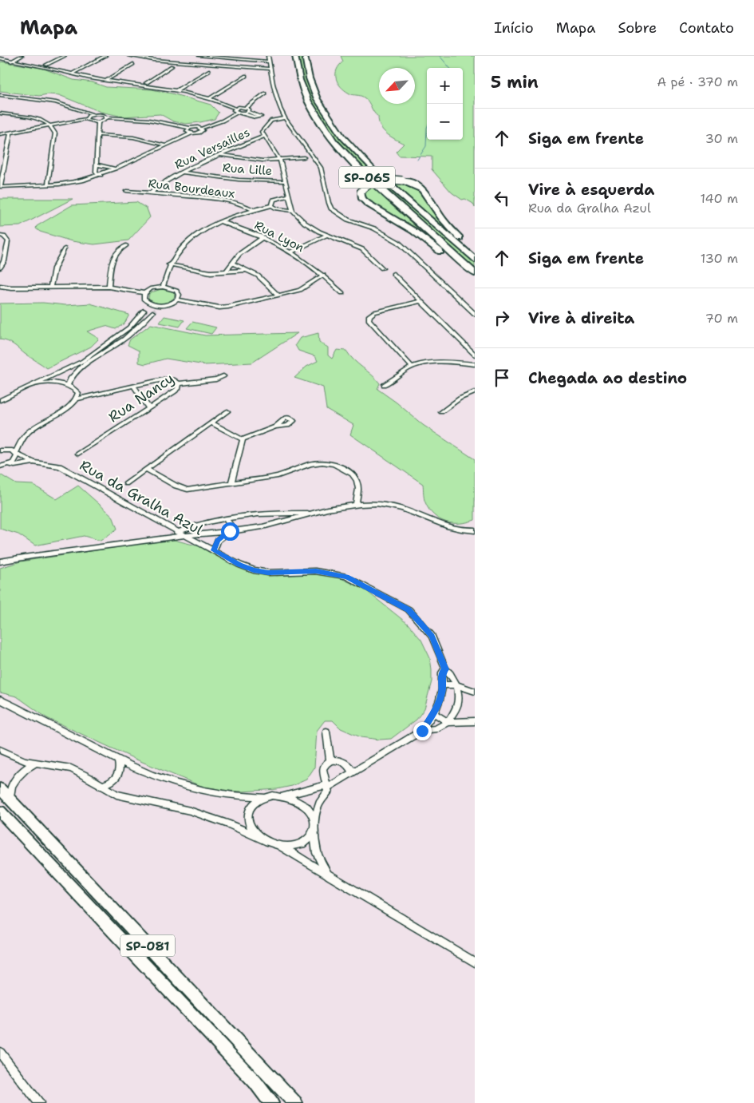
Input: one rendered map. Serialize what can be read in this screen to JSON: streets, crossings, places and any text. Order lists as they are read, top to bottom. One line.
{"streets":{"highway":["SP-065"],"main road":["SP-081"],"street":["Rua Versailles","Rua Lille","Rua Bourdeaux","Rua Lyon","Rua Nancy","Rua da Gralha Azul"]},"crossings":[["Rua Versailles","Rua Lille"],["Rua Versailles","Rua Bourdeaux"]],"north":"bottom left","page":{"header":"Mapa","nav":["Início","Mapa","Sobre","Contato"],"heading":["5 min","A pé · 370 m"],"map_buttons":["+","−"],"list":[["Siga em frente","30 m"],["Vire à esquerda","Rua da Gralha Azul","140 m"],["Siga em frente","130 m"],["Vire à direita","70 m"],"Chegada ao destino"]}}
